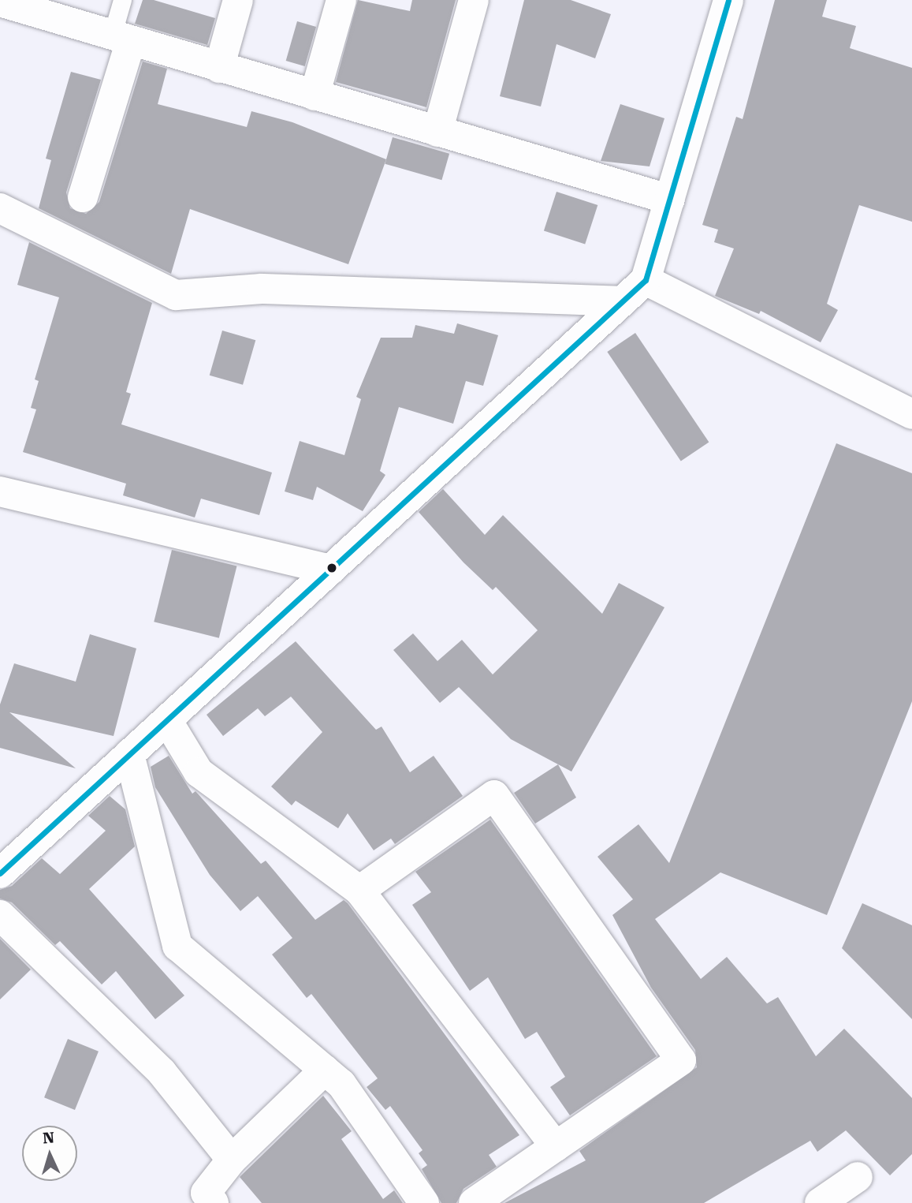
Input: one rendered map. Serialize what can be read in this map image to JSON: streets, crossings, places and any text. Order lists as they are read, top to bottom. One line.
{"north":"top"}
